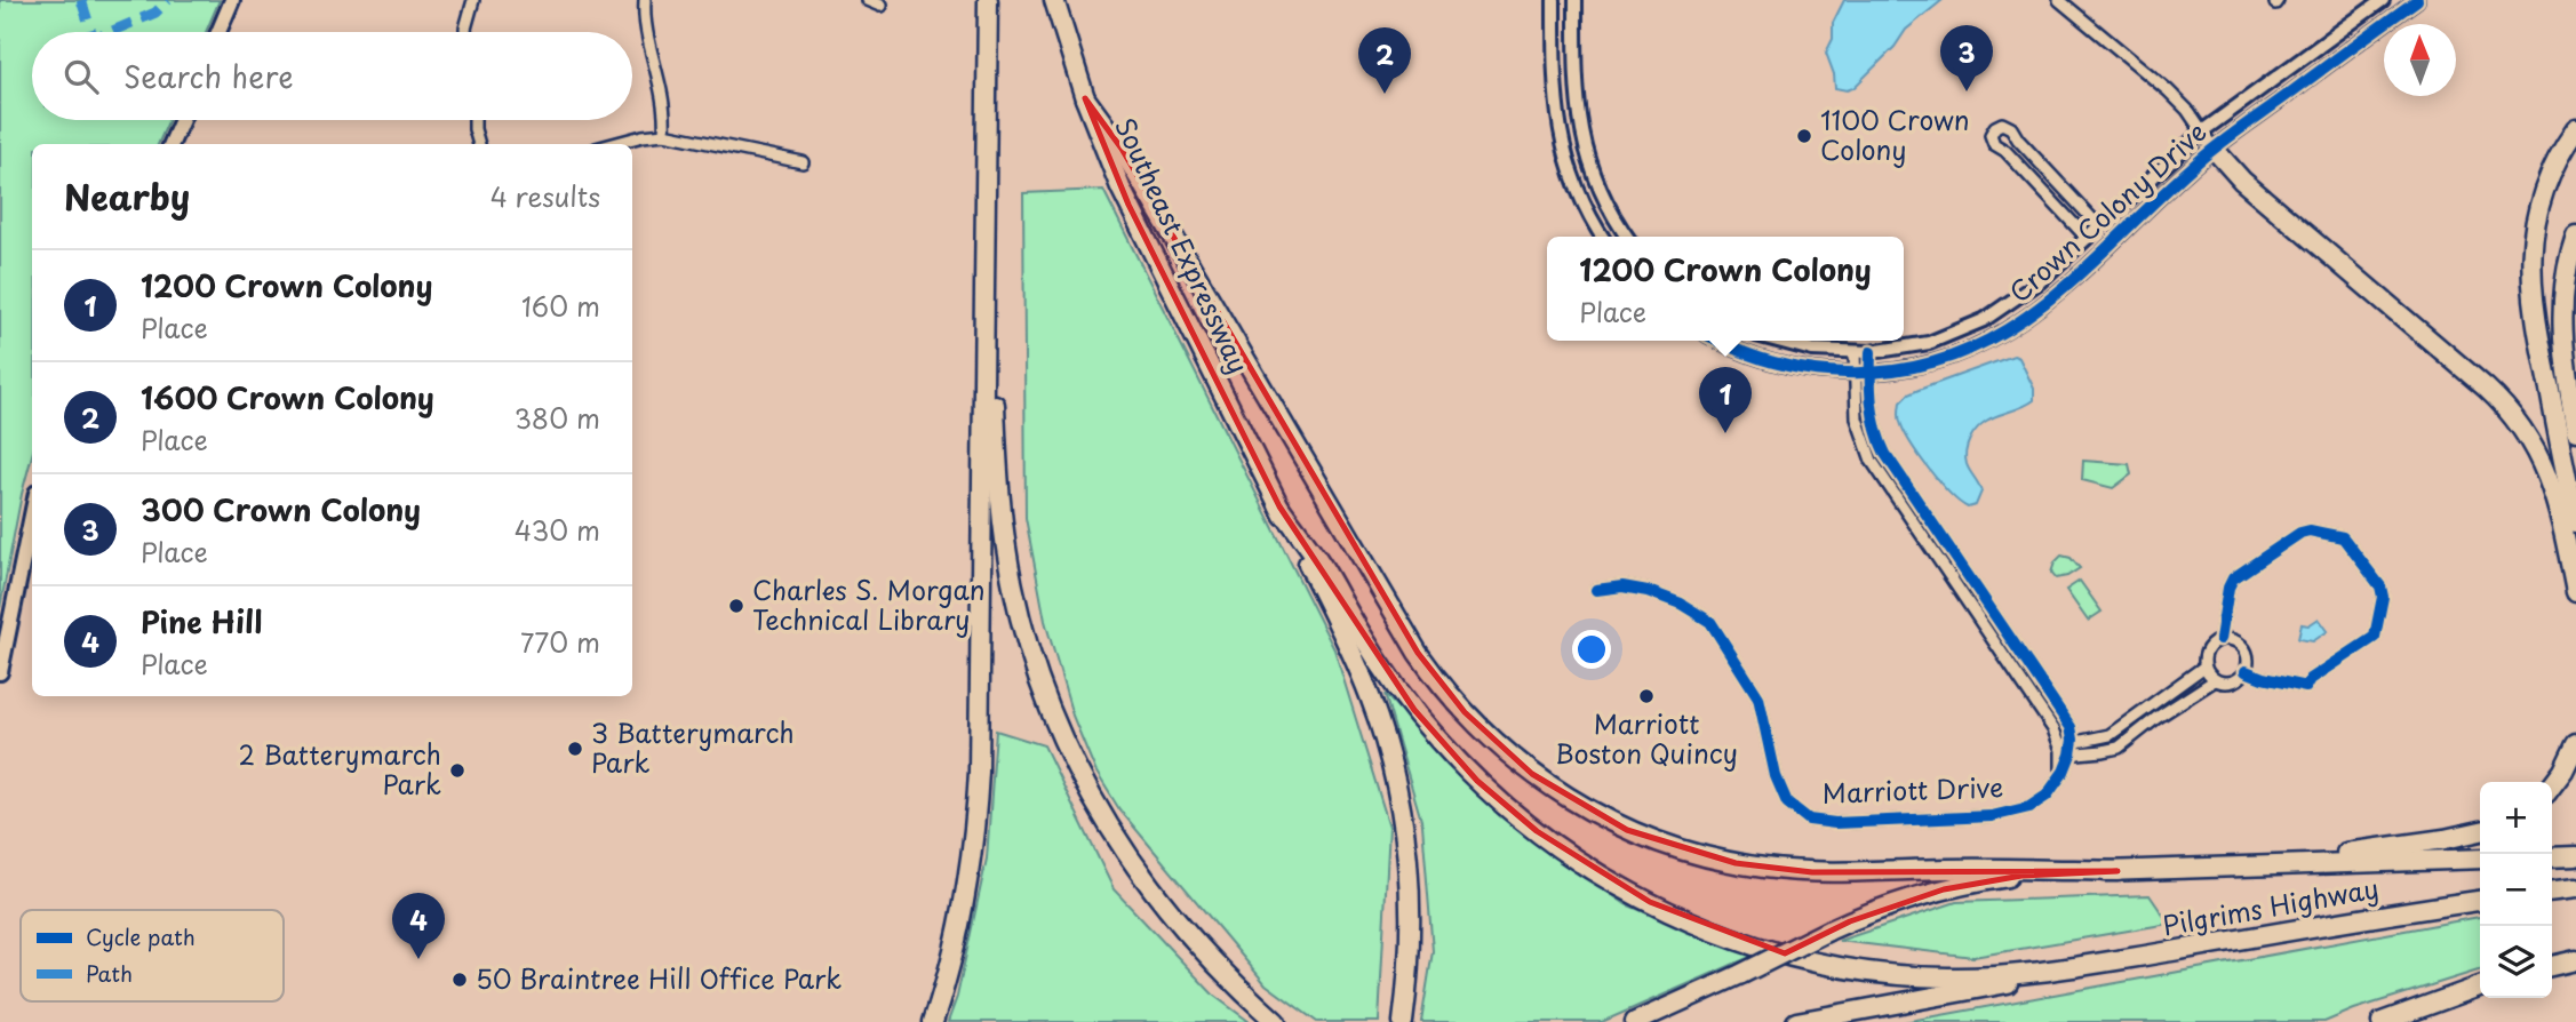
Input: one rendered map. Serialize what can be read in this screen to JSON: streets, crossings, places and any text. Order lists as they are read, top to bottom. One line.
{"streets":{"highway":["Southeast Expressway","Pilgrims Highway"],"street":["Crown Colony Drive","Marriott Drive"]},"crossings":[["Crown Colony Drive","Marriott Drive"]],"places":["1100 Crown Colony","Charles S. Morgan Technical Library","Marriott Boston Quincy","3 Batterymarch Park","2 Batterymarch Park","50 Braintree Hill Office Park"],"legend":["Cycle path","Path"],"north":"top","page":{"pins":["3","2","1","4"],"search":"Search here","heading":["Nearby","4 results"],"popup":["1200 Crown Colony","Place"],"list":[{"mark":"1","name":"1200 Crown Colony","note":"Place","value":"160 m"},{"mark":"2","name":"1600 Crown Colony","note":"Place","value":"380 m"},{"mark":"3","name":"300 Crown Colony","note":"Place","value":"430 m"},{"mark":"4","name":"Pine Hill","note":"Place","value":"770 m"}],"map_buttons":["+","−"]}}
